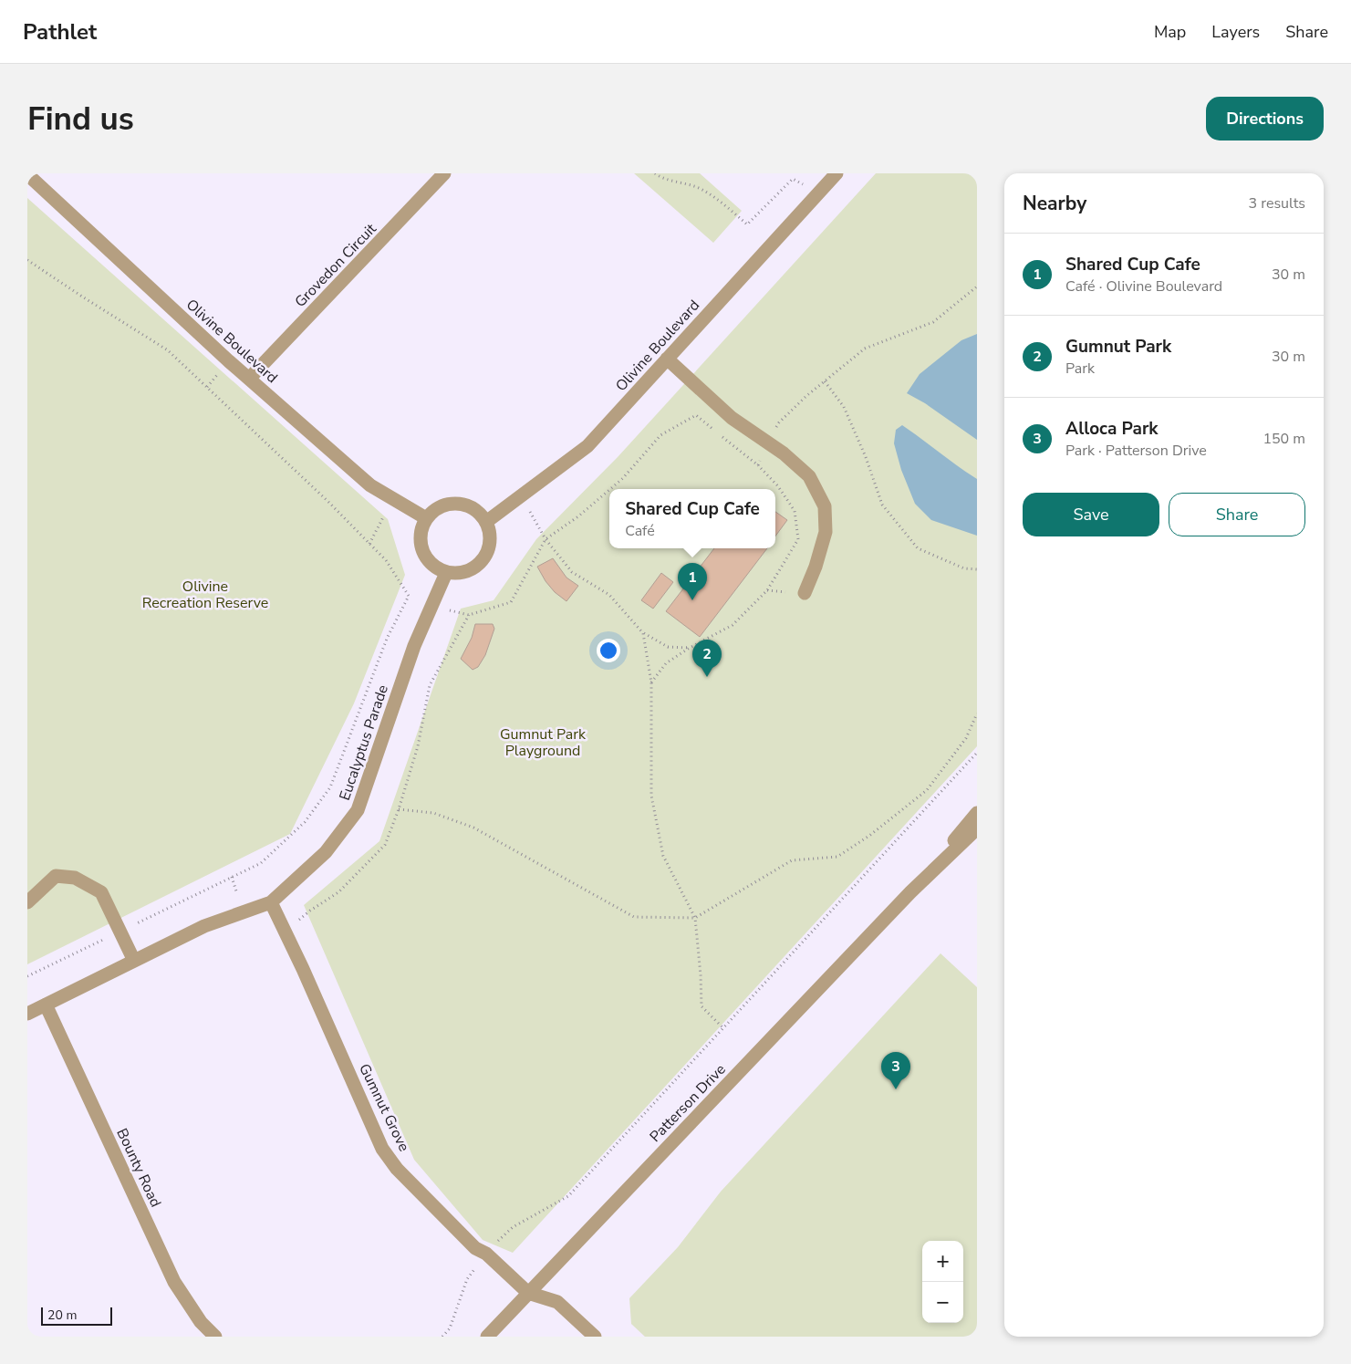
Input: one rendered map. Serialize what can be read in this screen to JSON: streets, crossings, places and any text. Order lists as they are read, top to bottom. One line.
{"streets":{"street":["Grovedon Circuit","Olivine Boulevard","Eucalyptus Parade","Patterson Drive","Gumnut Grove","Bounty Road"]},"crossings":[["Grovedon Circuit","Olivine Boulevard"],["Olivine Boulevard","Eucalyptus Parade"],["Eucalyptus Parade","Gumnut Grove"],["Eucalyptus Parade","Bounty Road"],["Patterson Drive","Gumnut Grove"]],"parks":["Olivine Recreation Reserve","Gumnut Park Playground"],"scale_bar":"20 m","page":{"header":"Pathlet","nav":["Map","Layers","Share"],"buttons":["Directions",["Save","Share"]],"title":"Find us","heading":["Nearby","3 results"],"list":[{"mark":"1","name":"Shared Cup Cafe","note":"Café · Olivine Boulevard","value":"30 m"},{"mark":"2","name":"Gumnut Park","note":"Park","value":"30 m"},{"mark":"3","name":"Alloca Park","note":"Park · Patterson Drive","value":"150 m"}],"popup":["Shared Cup Cafe","Café"],"pins":["1","2","3"],"map_buttons":["+","−"],"scale":"20 m"}}
